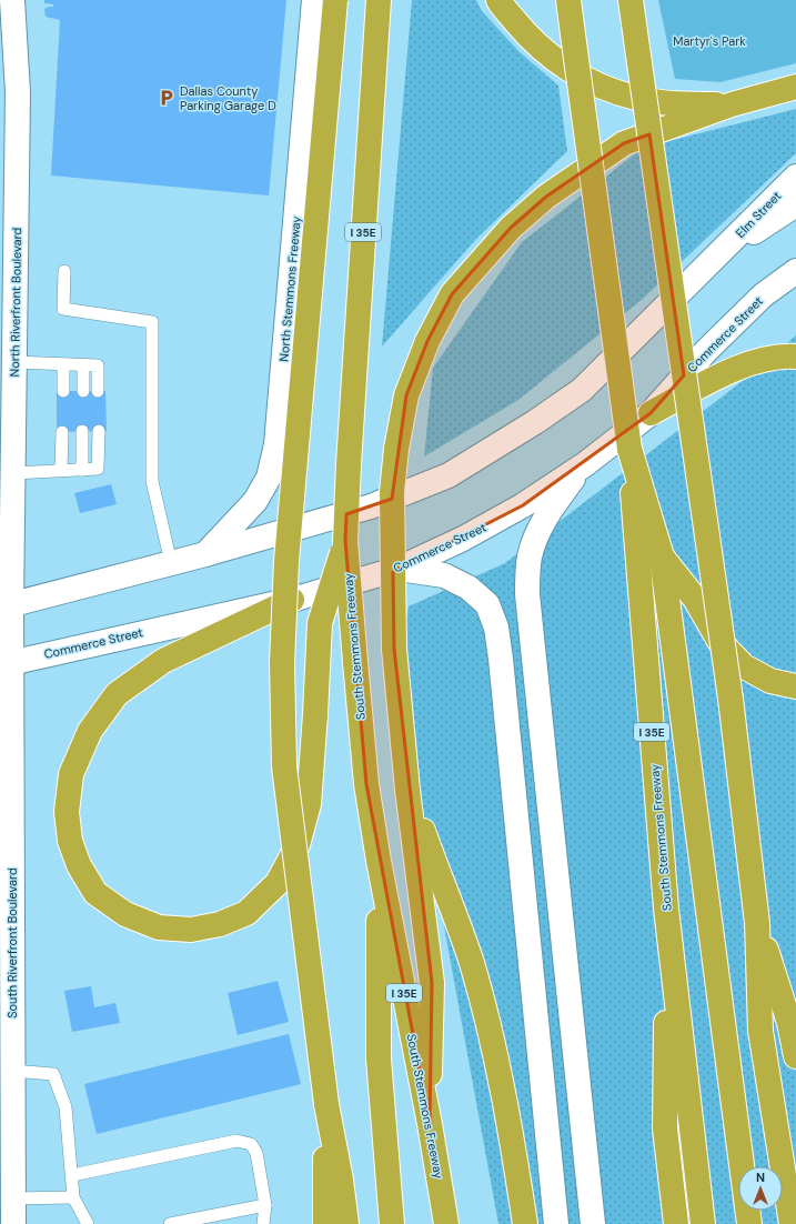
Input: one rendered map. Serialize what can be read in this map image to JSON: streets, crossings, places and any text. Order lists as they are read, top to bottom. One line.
{"streets":{"highway":["I 35E","South Stemmons Freeway"],"main road":["Elm Street","North Stemmons Freeway","North Riverfront Boulevard","Commerce Street","South Riverfront Boulevard"]},"crossings":[["I 35E","South Stemmons Freeway"],["North Riverfront Boulevard","South Riverfront Boulevard"],["Commerce Street","South Riverfront Boulevard"]],"parks":["Martyr's Park"],"places":{"parking":["Dallas County Parking Garage D"]},"north":"top"}
